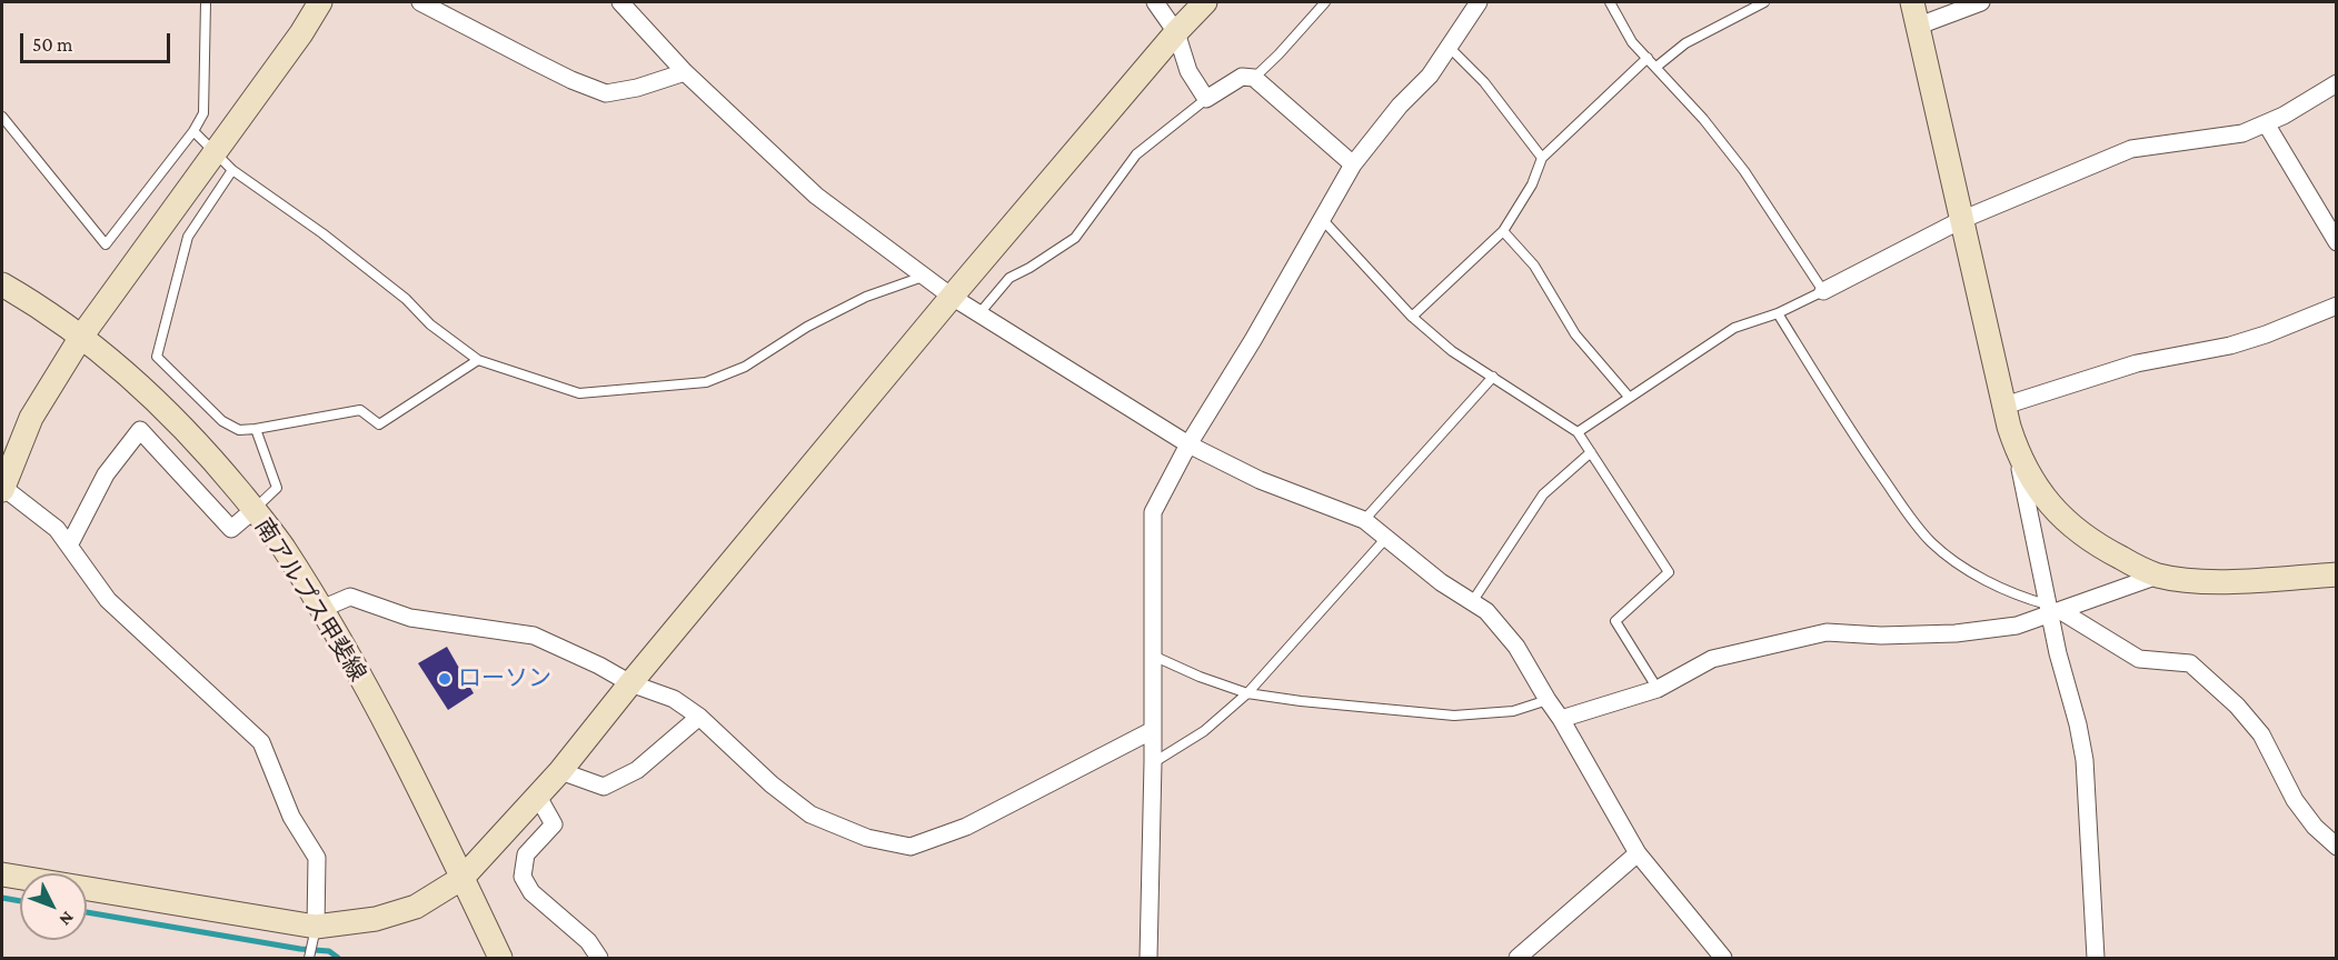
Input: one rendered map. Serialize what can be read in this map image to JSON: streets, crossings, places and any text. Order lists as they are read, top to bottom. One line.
{"streets":{"street":["南アルプス甲斐線"]},"places":["ローソン"],"scale_bar":"50 m","north":"bottom right"}
